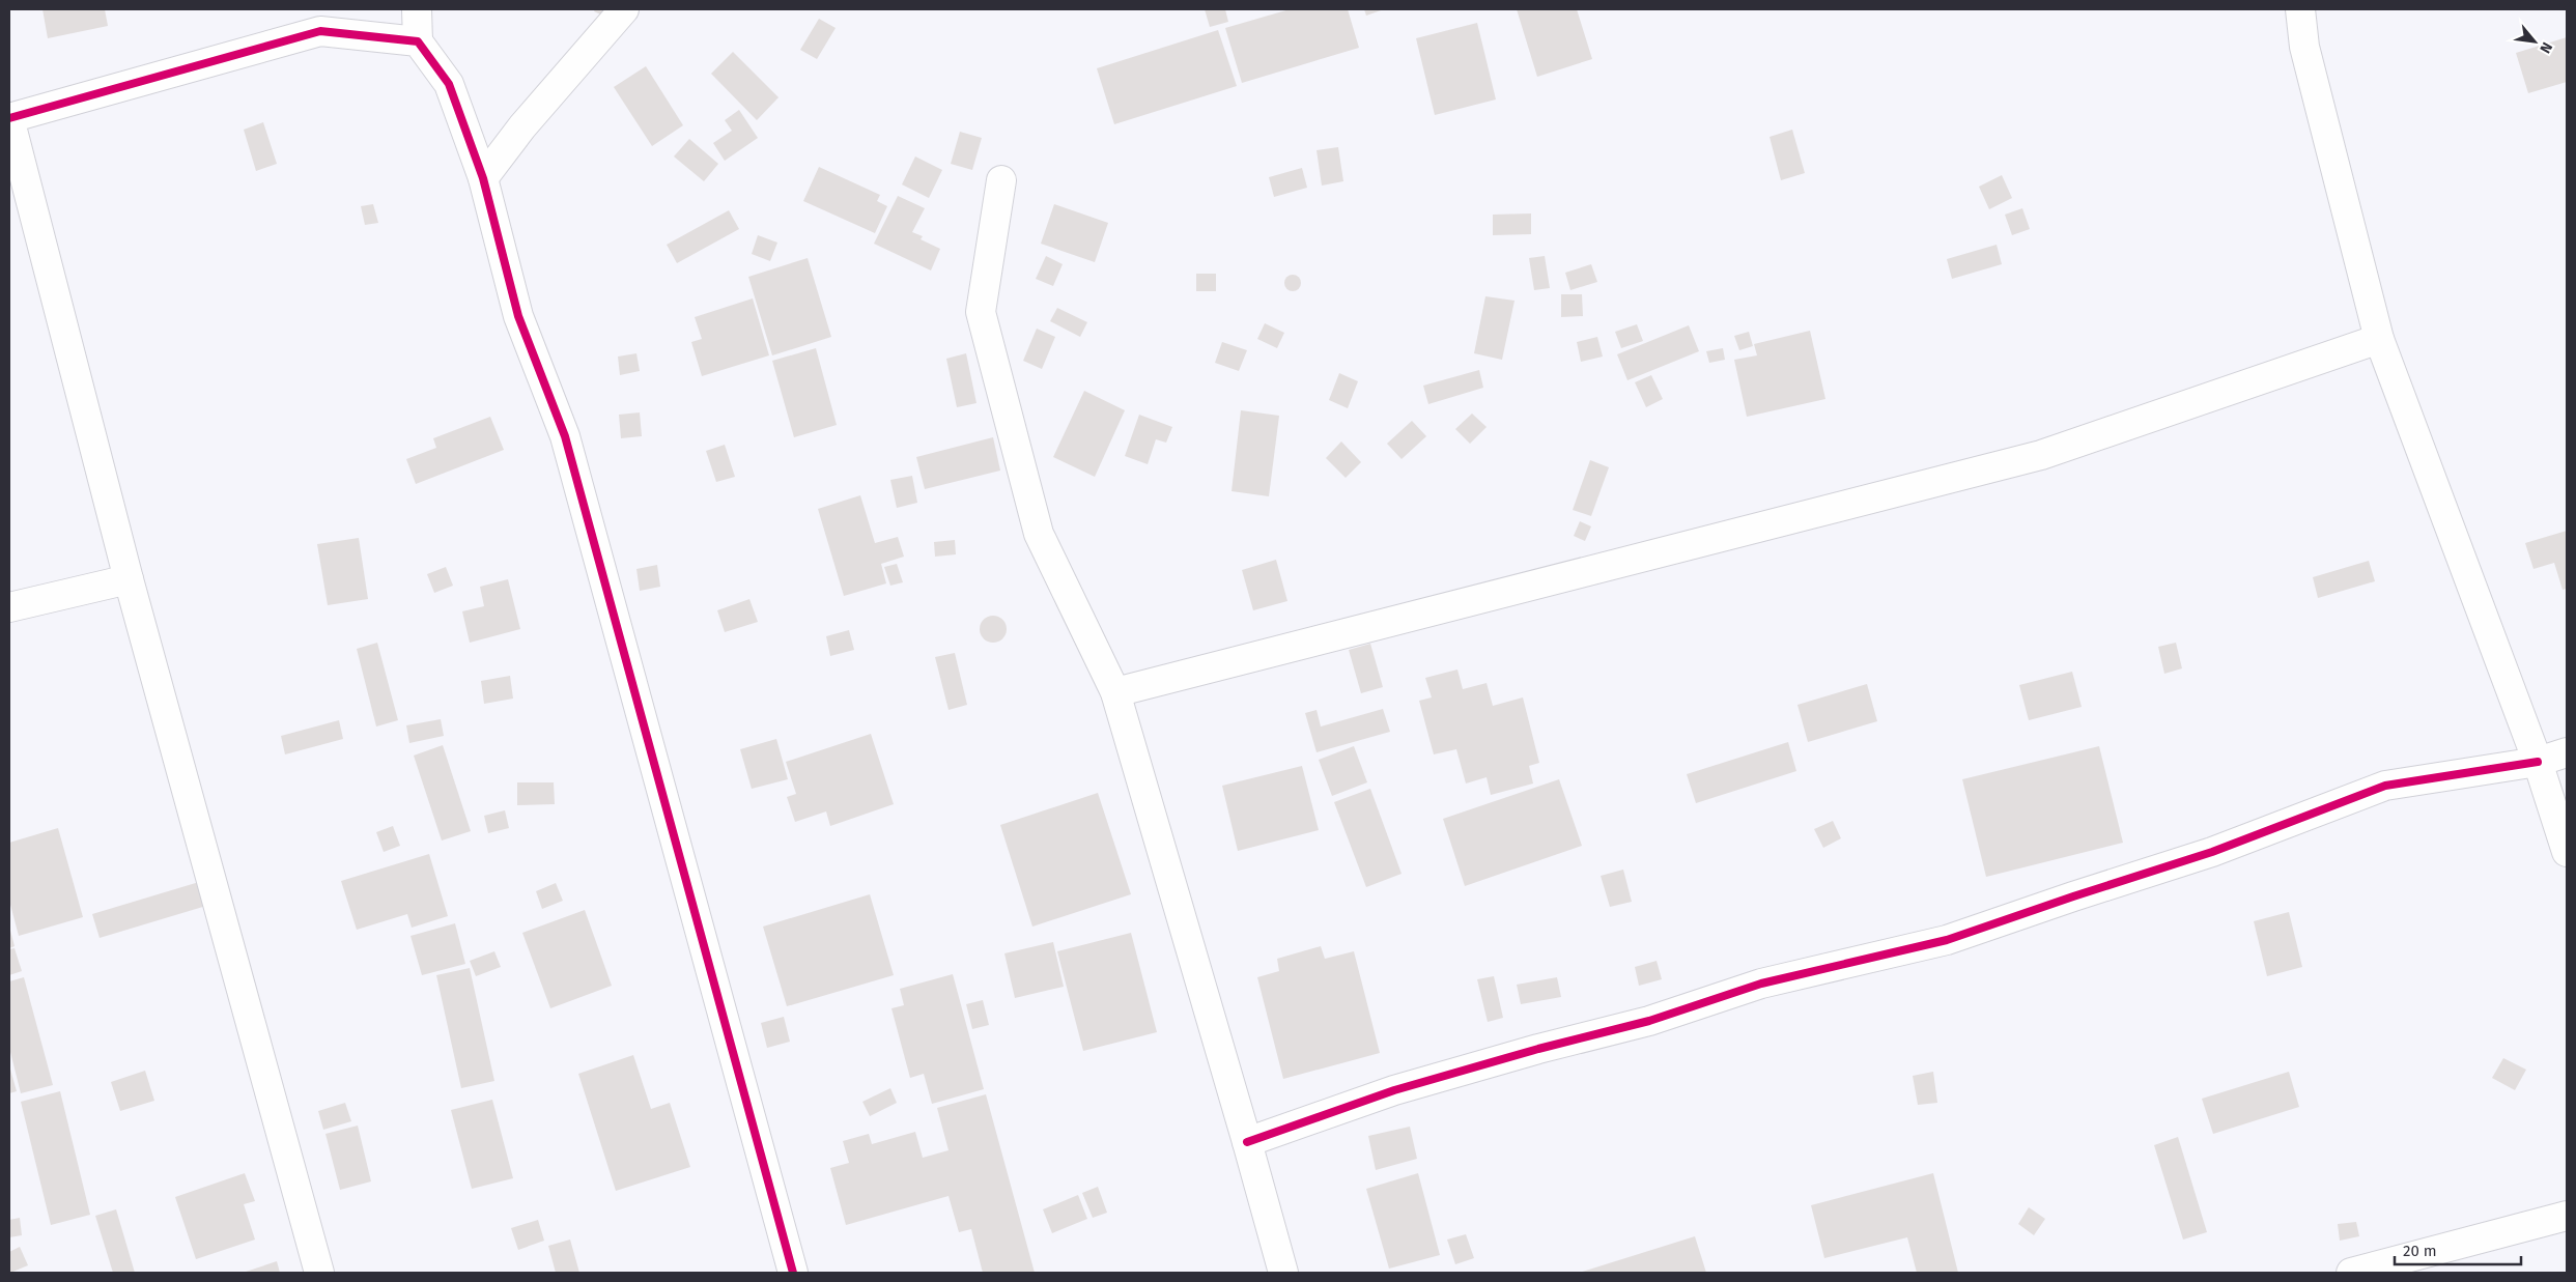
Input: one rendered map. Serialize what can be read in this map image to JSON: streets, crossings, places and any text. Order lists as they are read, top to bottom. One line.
{"scale_bar":"20 m","north":"bottom right"}
